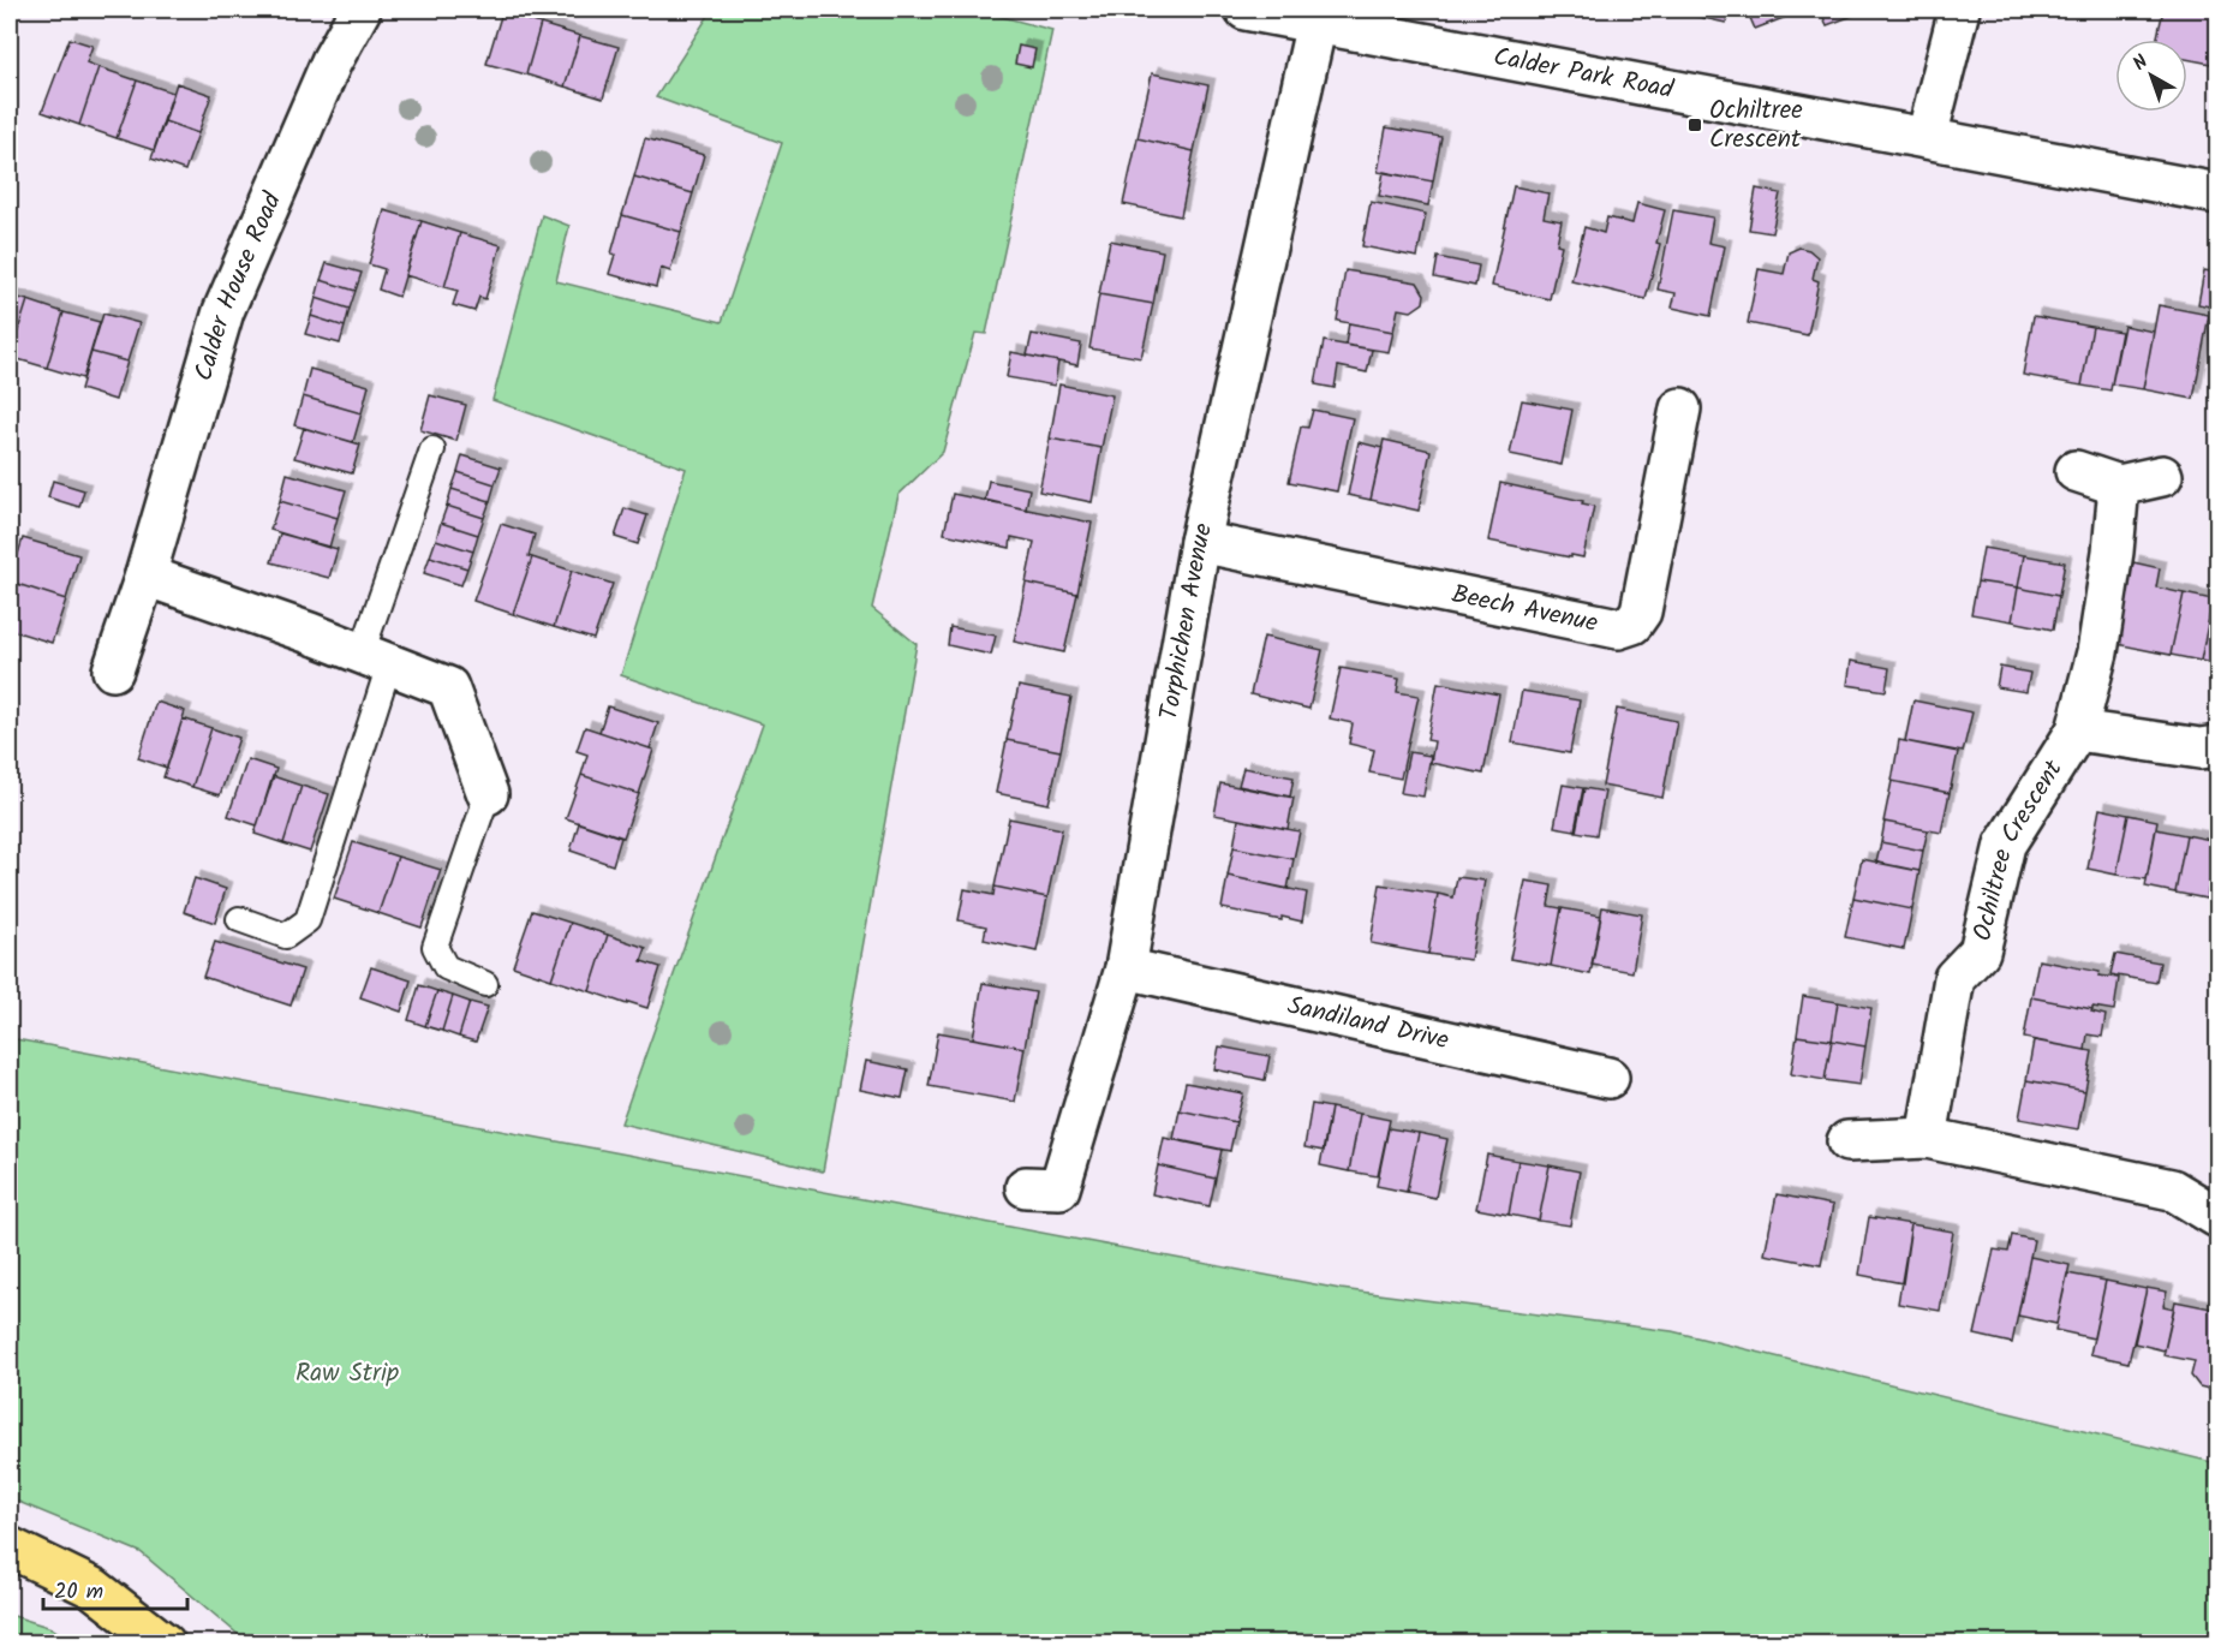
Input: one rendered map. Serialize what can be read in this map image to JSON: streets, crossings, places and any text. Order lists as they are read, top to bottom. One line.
{"streets":{"street":["Calder Park Road","Calder House Road","Beech Avenue","Torphichen Avenue","Ochiltree Crescent","Sandiland Drive"]},"crossings":[["Calder Park Road","Torphichen Avenue"],["Beech Avenue","Torphichen Avenue"],["Torphichen Avenue","Sandiland Drive"]],"parks":["Raw Strip"],"places":{"transit":["Ochiltree Crescent"]},"scale_bar":"20 m","north":"top left"}
